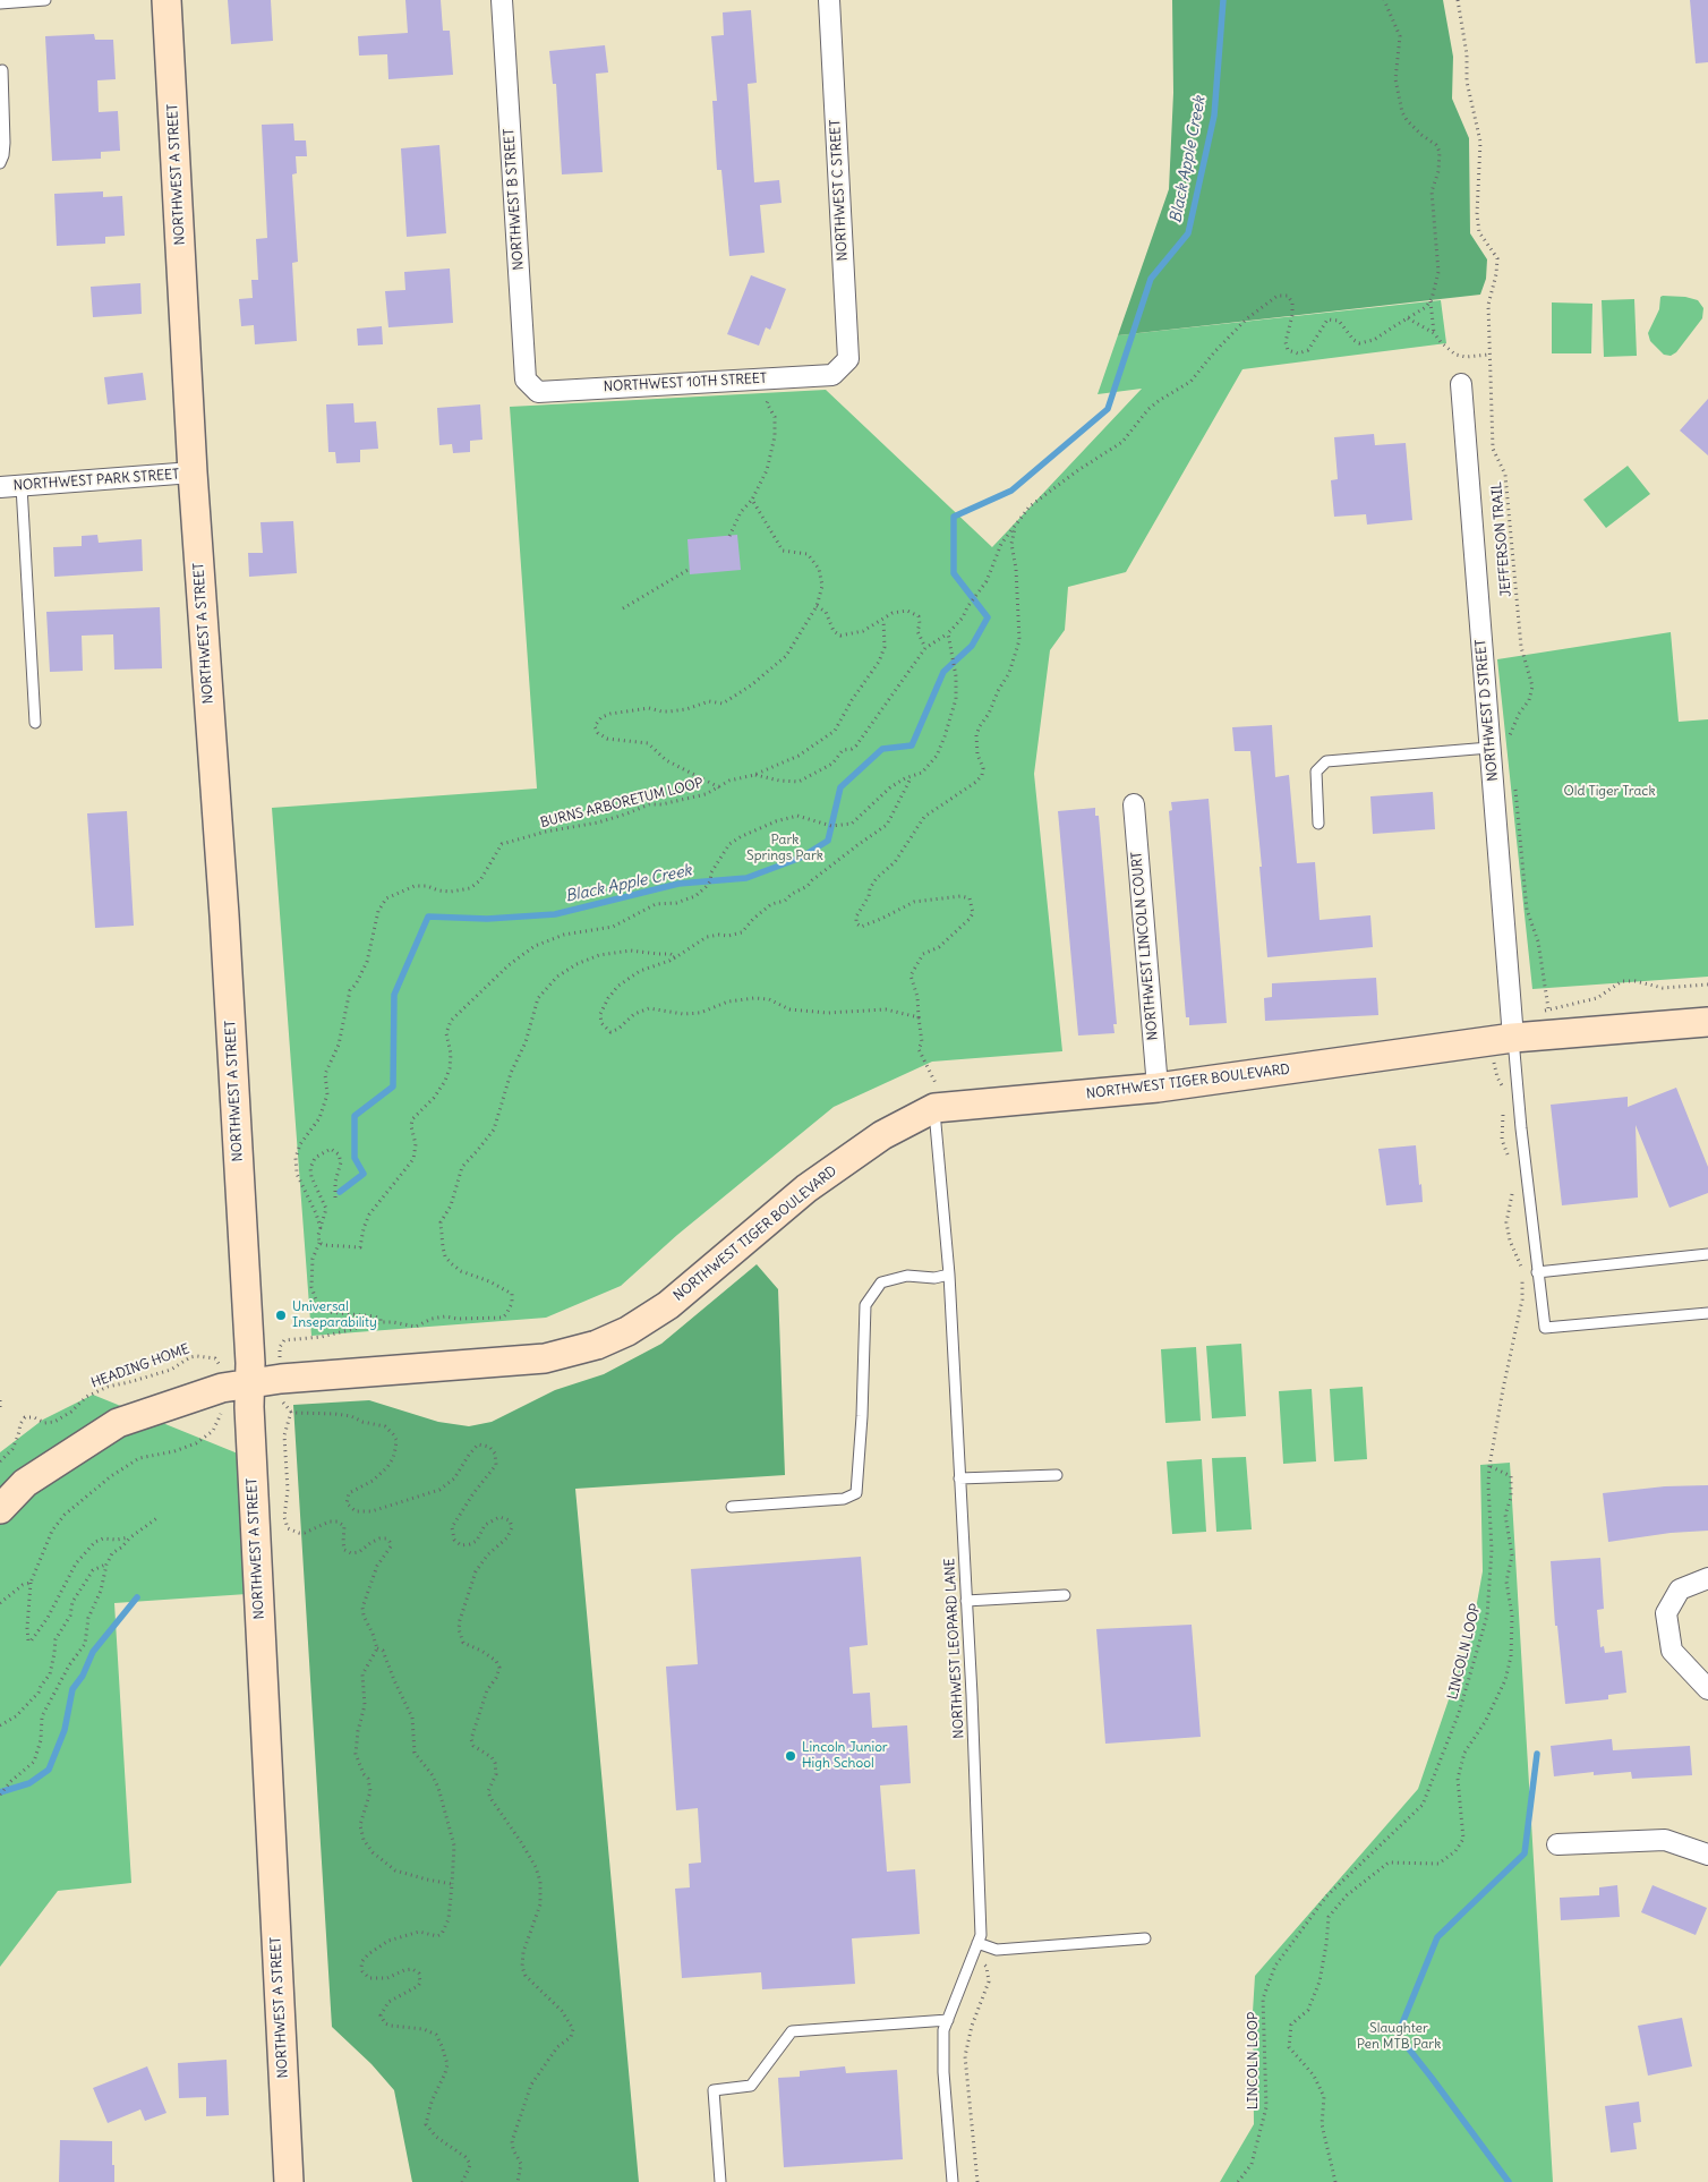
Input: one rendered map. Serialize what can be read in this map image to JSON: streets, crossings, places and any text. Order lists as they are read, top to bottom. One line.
{"streets":{"street":["NORTHWEST A STREET","NORTHWEST C STREET","NORTHWEST B STREET","NORTHWEST 10TH STREET","NORTHWEST PARK STREET","NORTHWEST D STREET","NORTHWEST LINCOLN COURT","NORTHWEST TIGER BOULEVARD"],"lane":["NORTHWEST LEOPARD LANE"],"path":["JEFFERSON TRAIL","BURNS ARBORETUM LOOP","HEADING HOME","LINCOLN LOOP"]},"crossings":[["NORTHWEST A STREET","NORTHWEST PARK STREET"],["NORTHWEST A STREET","NORTHWEST TIGER BOULEVARD"],["NORTHWEST C STREET","NORTHWEST 10TH STREET"],["NORTHWEST B STREET","NORTHWEST 10TH STREET"],["NORTHWEST D STREET","NORTHWEST TIGER BOULEVARD"],["NORTHWEST LINCOLN COURT","NORTHWEST TIGER BOULEVARD"],["NORTHWEST TIGER BOULEVARD","NORTHWEST LEOPARD LANE"]],"water":["Black Apple Creek"],"parks":["Old Tiger Track","Park Springs Park","Slaughter Pen MTB Park"],"places":["Universal Inseparability","Lincoln Junior High School"]}
